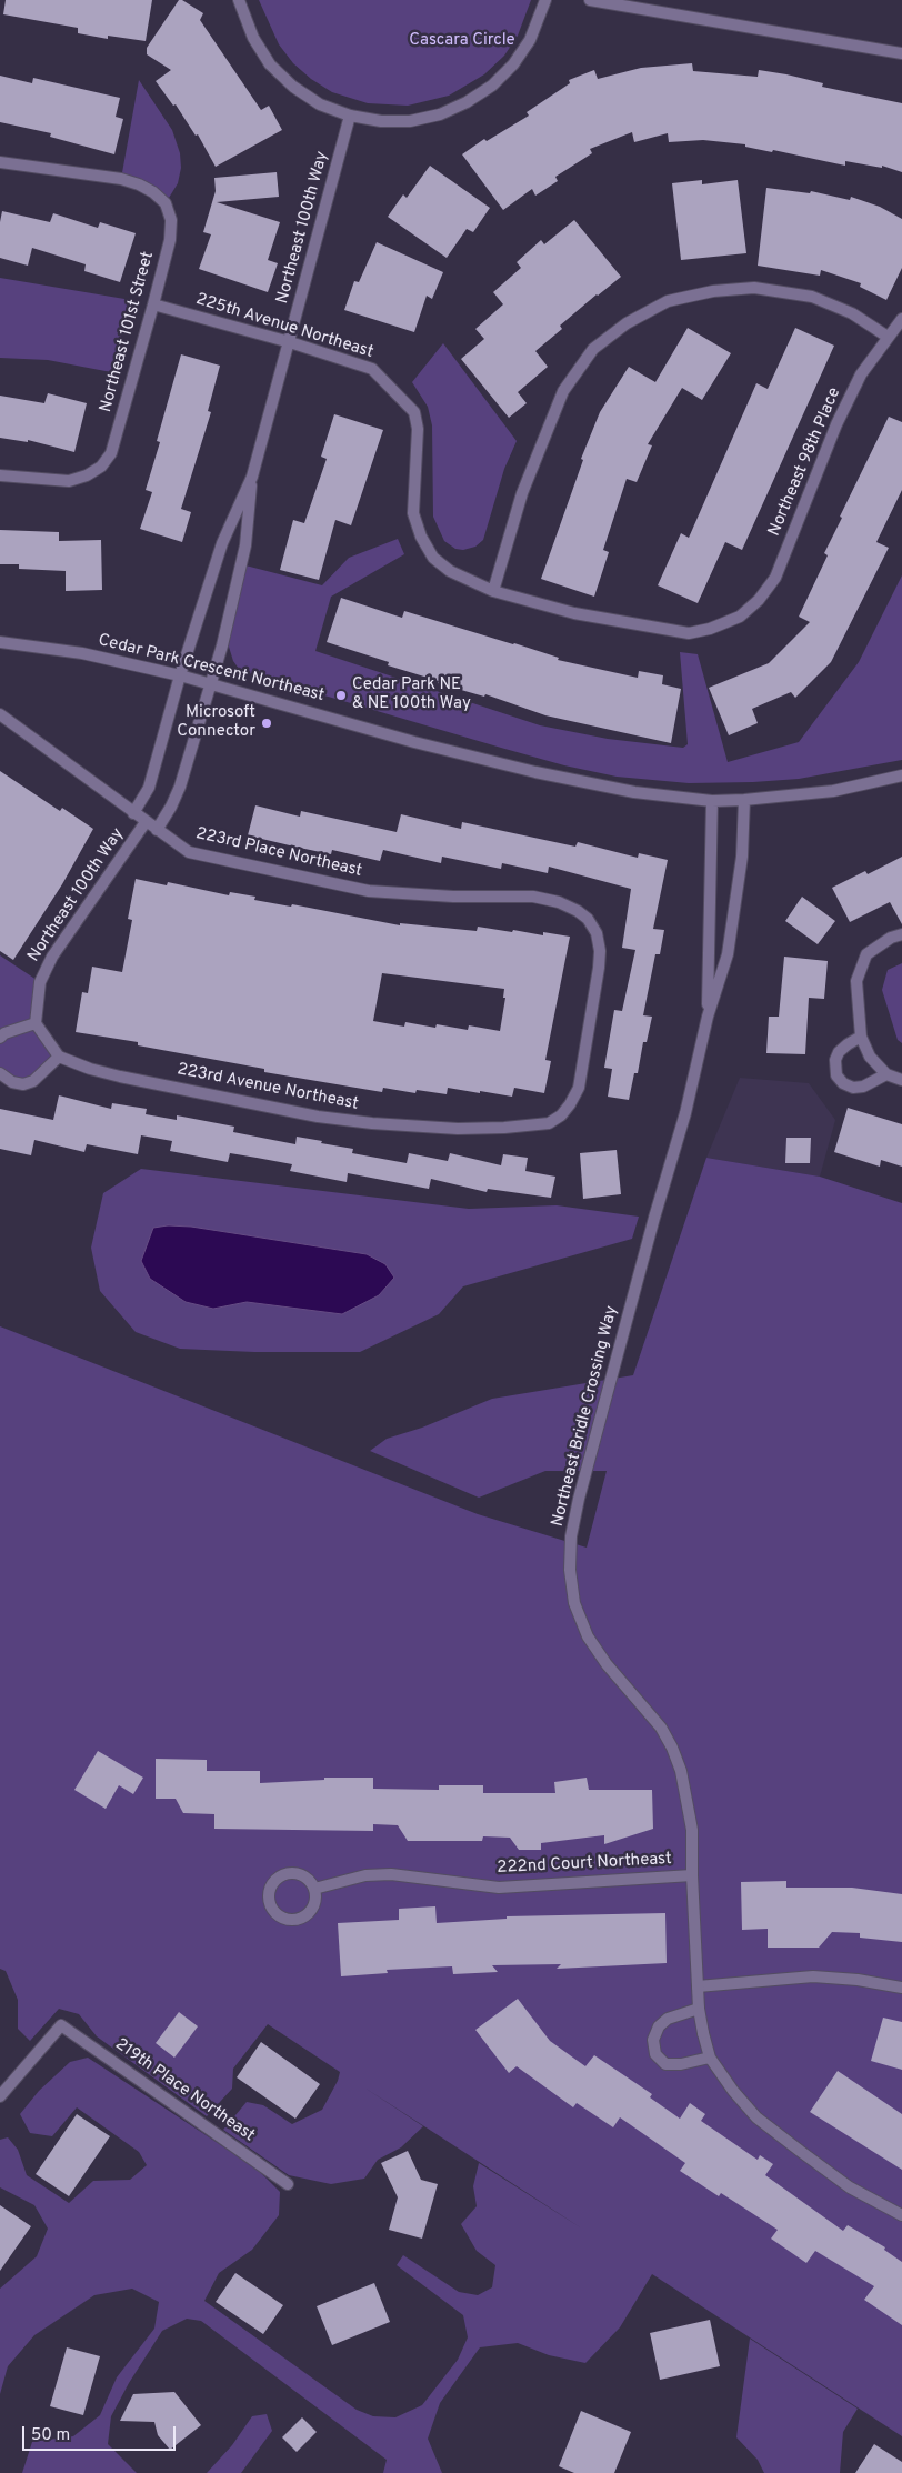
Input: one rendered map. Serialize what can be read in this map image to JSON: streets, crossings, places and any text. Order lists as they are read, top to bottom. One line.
{"streets":{"street":["Northeast 100th Way","225th Avenue Northeast","Northeast 101st Street","Northeast 98th Place","Cedar Park Crescent Northeast","223rd Place Northeast","223rd Avenue Northeast","Northeast Bridle Crossing Way","222nd Court Northeast","219th Place Northeast"]},"crossings":[["Northeast 100th Way","225th Avenue Northeast"],["Northeast 100th Way","Cedar Park Crescent Northeast"],["Northeast 100th Way","223rd Place Northeast"],["225th Avenue Northeast","Northeast 101st Street"],["225th Avenue Northeast","Northeast 98th Place"],["Cedar Park Crescent Northeast","Northeast Bridle Crossing Way"],["223rd Place Northeast","223rd Avenue Northeast"],["Northeast Bridle Crossing Way","222nd Court Northeast"]],"parks":["Cascara Circle"],"places":["Cedar Park NE & NE 100th Way","Microsoft Connector"],"scale_bar":"50 m"}
